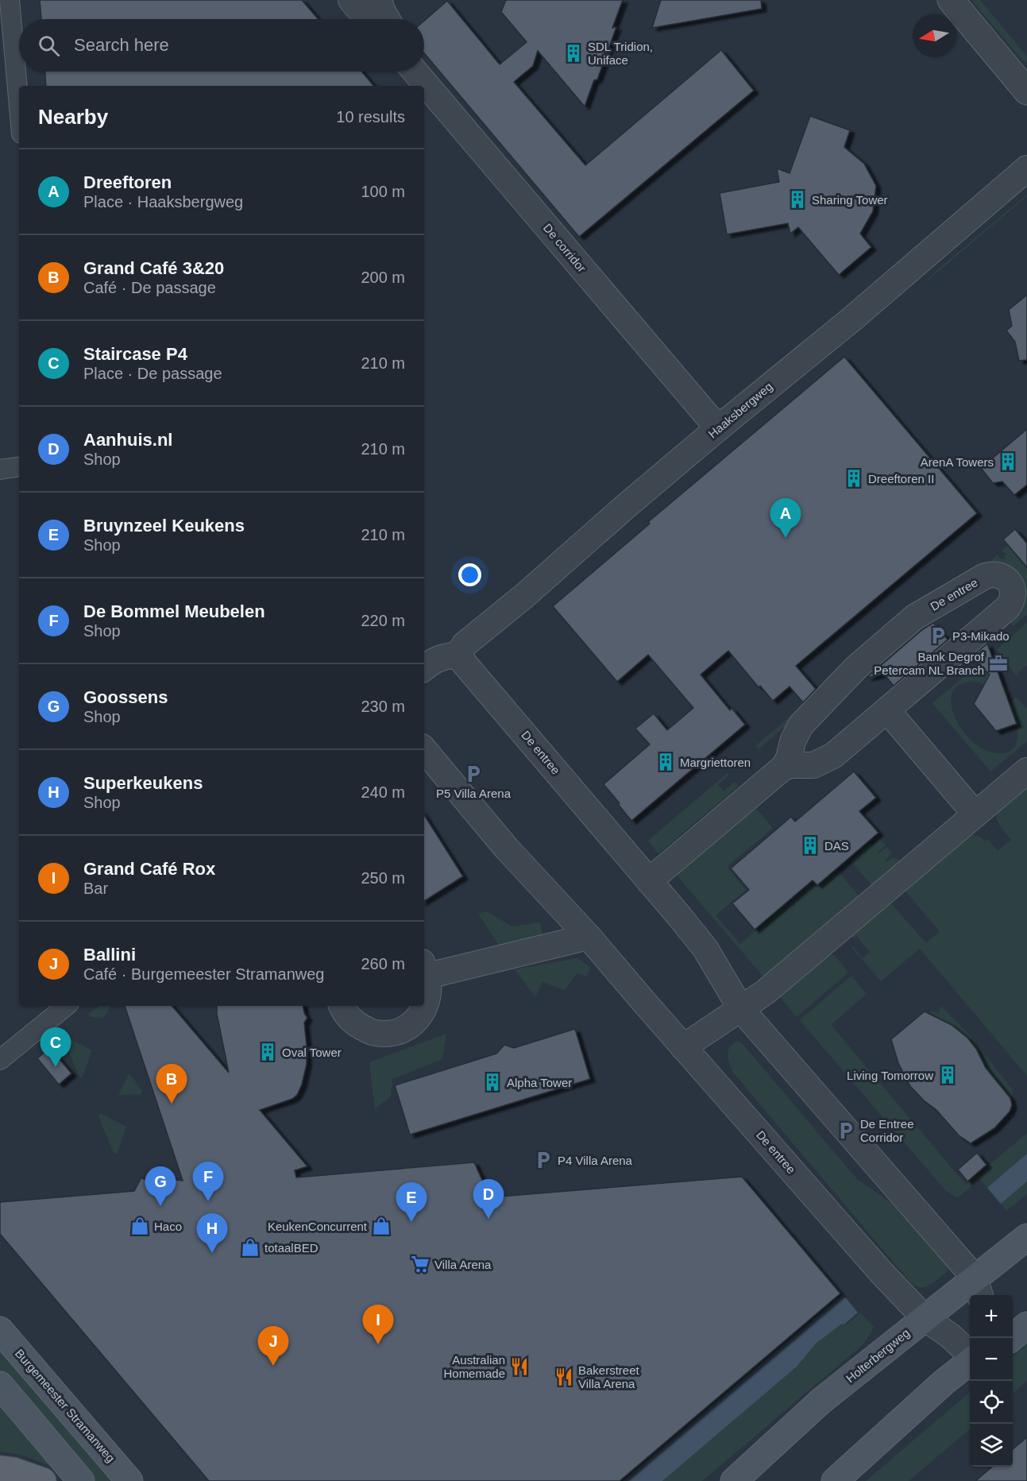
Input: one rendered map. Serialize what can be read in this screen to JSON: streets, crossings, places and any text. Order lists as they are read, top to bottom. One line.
{"streets":{"main road":["Holterbergweg","Burgemeester Stramanweg"],"street":["De corridor","Haaksbergweg","De entree"]},"crossings":[["De corridor","Haaksbergweg"],["Haaksbergweg","De entree"],["De entree","Holterbergweg"]],"places":{"building":["SDL Tridion, Uniface","Sharing Tower","ArenA Towers","Dreeftoren II","Margriettoren","DAS","Oval Tower","Living Tomorrow","Alpha Tower"],"parking":["P3-Mikado","P5 Villa Arena","De Entree Corridor","P4 Villa Arena"],"office":["Bank Degrof Petercam NL Branch"],"shop":["Haco","KeukenConcurrent","totaalBED"],"supermarket":["Villa Arena"],"restaurant":["Australian Homemade","Bakerstreet Villa Arena"]},"north":"left","page":{"search":"Search here","heading":["Nearby","10 results"],"list":[{"mark":"A","name":"Dreeftoren","note":"Place · Haaksbergweg","value":"100 m"},{"mark":"B","name":"Grand Café 3&20","note":"Café · De passage","value":"200 m"},{"mark":"C","name":"Staircase P4","note":"Place · De passage","value":"210 m"},{"mark":"D","name":"Aanhuis.nl","note":"Shop","value":"210 m"},{"mark":"E","name":"Bruynzeel Keukens","note":"Shop","value":"210 m"},{"mark":"F","name":"De Bommel Meubelen","note":"Shop","value":"220 m"},{"mark":"G","name":"Goossens","note":"Shop","value":"230 m"},{"mark":"H","name":"Superkeukens","note":"Shop","value":"240 m"},{"mark":"I","name":"Grand Café Rox","note":"Bar","value":"250 m"},{"mark":"J","name":"Ballini","note":"Café · Burgemeester Stramanweg","value":"260 m"}],"pins":["A","C","B","F","G","D","E","H","I","J"],"map_buttons":["+","−"]}}
